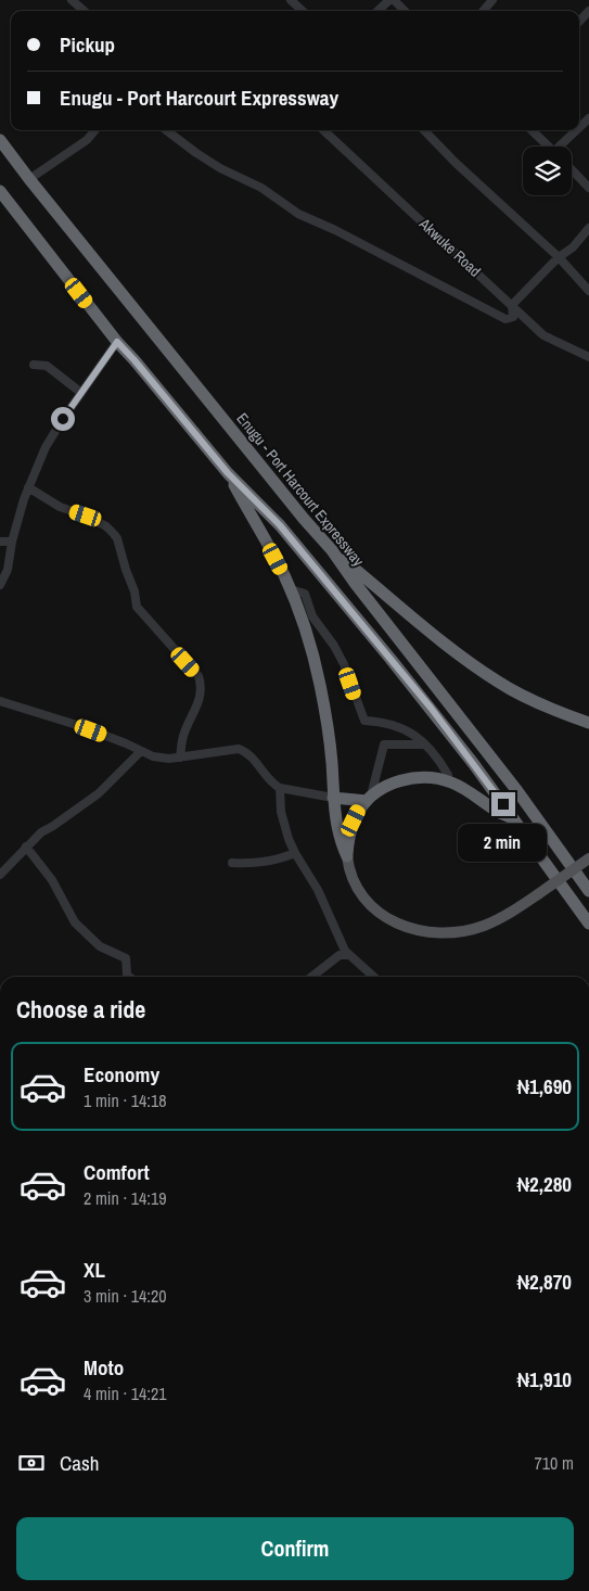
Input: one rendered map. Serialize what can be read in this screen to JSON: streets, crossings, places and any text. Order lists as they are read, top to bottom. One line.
{"streets":{"highway":["Enugu - Port Harcourt Expressway"],"street":["Akwuke Road"]},"page":{"banner":["Pickup","Enugu - Port Harcourt Expressway"],"bubble":"2 min","heading":"Choose a ride","list":[{"name":"Economy","note":"1 min · 14:18","value":"₦1,690"},{"name":"Comfort","note":"2 min · 14:19","value":"₦2,280"},{"name":"XL","note":"3 min · 14:20","value":"₦2,870"},{"name":"Moto","note":"4 min · 14:21","value":"₦1,910"}],"pay":["Cash","710 m"],"buttons":"Confirm"}}
